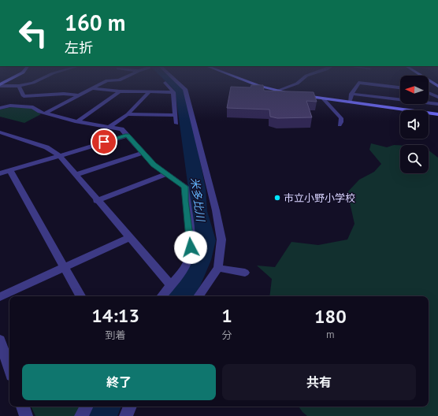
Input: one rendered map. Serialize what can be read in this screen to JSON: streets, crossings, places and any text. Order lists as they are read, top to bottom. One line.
{"water":["米多比川"],"places":["市立小野小学校"],"north":"left","page":{"turn":["160 m","左折"],"eta":["14:13","到着","1","分","180","m"],"buttons":["終了","共有"]}}
